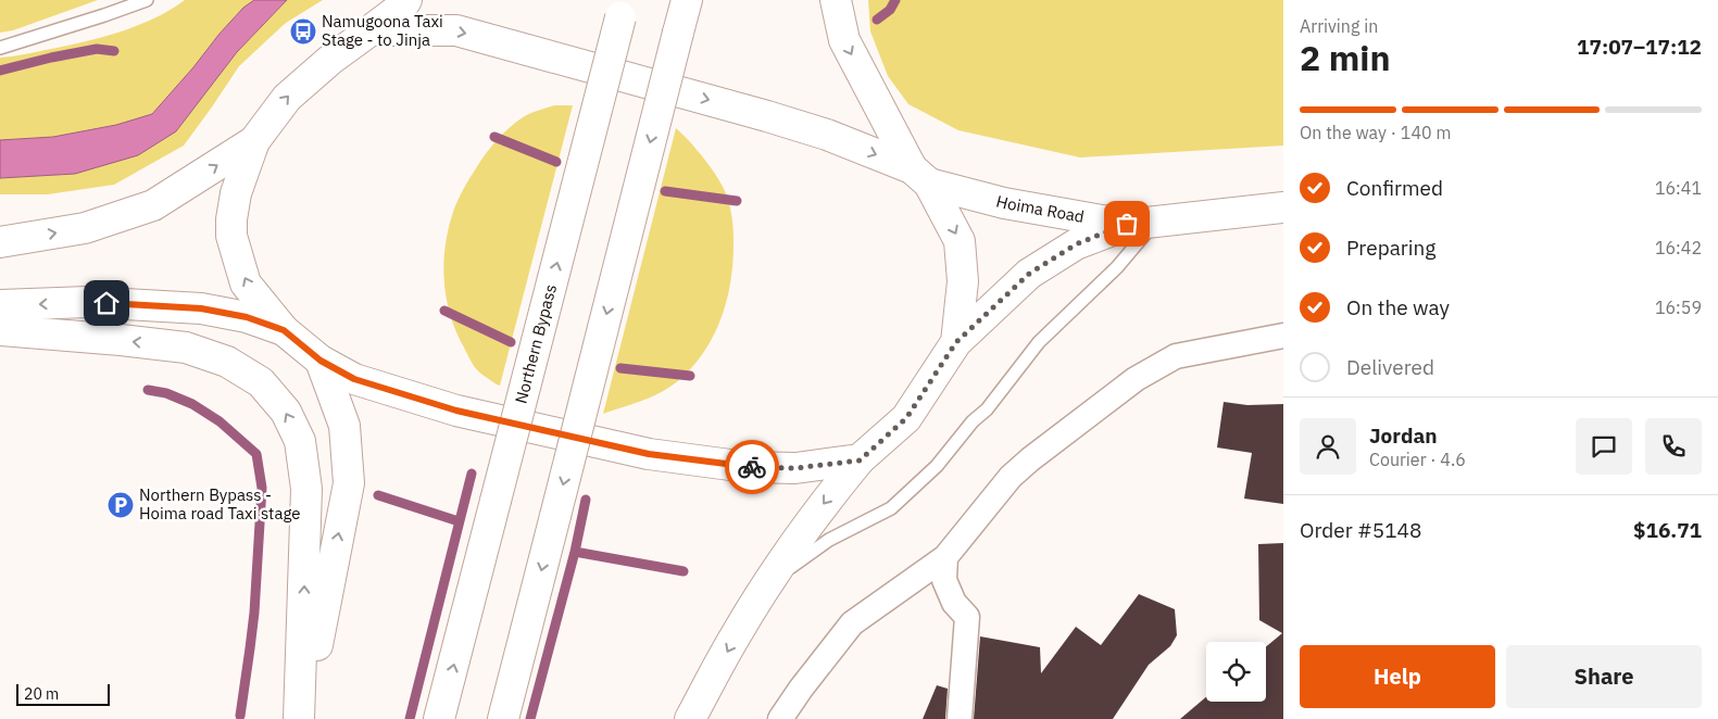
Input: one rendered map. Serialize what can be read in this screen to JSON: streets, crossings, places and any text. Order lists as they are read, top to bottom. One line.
{"streets":{"main road":["Hoima Road","Northern Bypass"]},"one_way":["Hoima Road"],"places":{"bus stop":["Namugoona Taxi Stage - to Jinja"],"parking":["Northern Bypass - Hoima road Taxi stage"]},"scale_bar":"20 m","page":{"heading":["2 min","Arriving in","17:07–17:12"],"panel":["Jordan","Courier · 4.6","Order #5148","$16.71"],"bar":"On the way · 140 m","list":[["Confirmed","16:41"],["Preparing","16:42"],["On the way","16:59"],"Delivered"],"buttons":["Help","Share"],"scale":"20 m"}}
